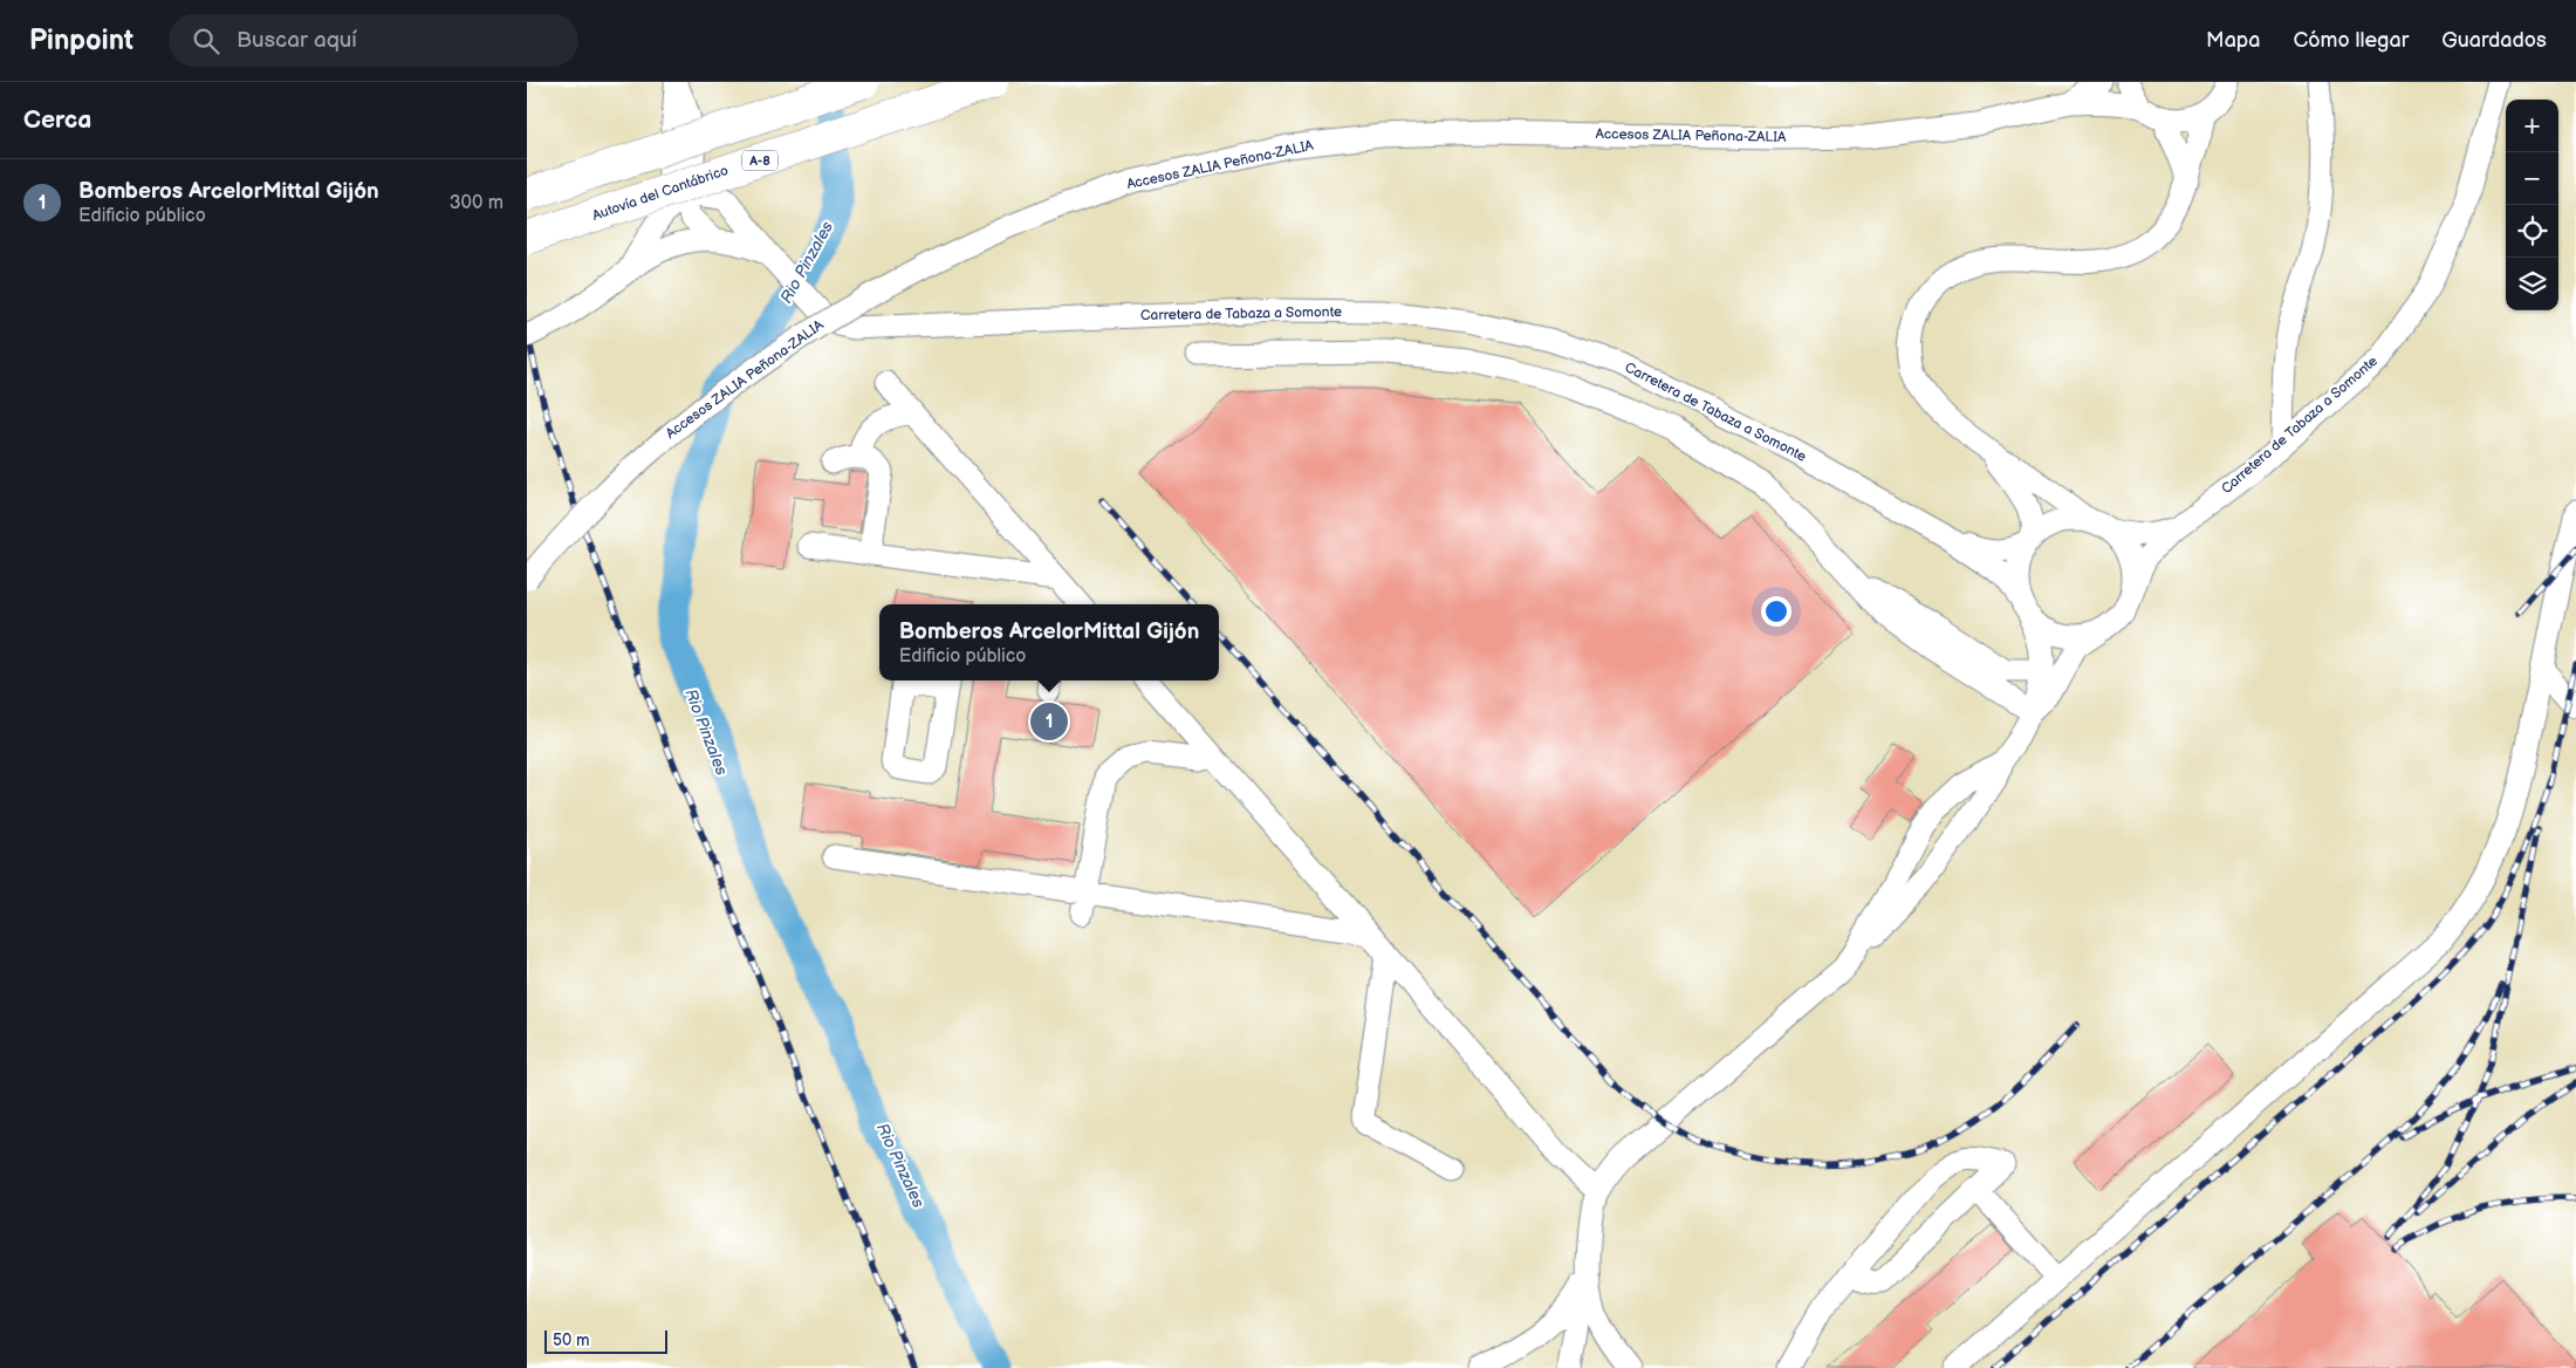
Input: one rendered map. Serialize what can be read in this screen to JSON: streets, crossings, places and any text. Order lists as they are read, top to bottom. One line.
{"streets":{"highway":["A-8","Autovía del Cantábrico"],"street":["Accesos ZALIA Peñona-ZALIA","Carretera de Tabaza a Somonte"]},"water":["Rio Pinzales"],"scale_bar":"50 m","page":{"header":"Pinpoint","search":"Buscar aquí","nav":["Mapa","Cómo llegar","Guardados"],"heading":"Cerca","map_buttons":["+","−"],"list":[{"mark":"1","name":"Bomberos ArcelorMittal Gijón","note":"Edificio público","value":"300 m"}],"popup":["Bomberos ArcelorMittal Gijón","Edificio público"],"pins":"1","scale":"50 m"}}
